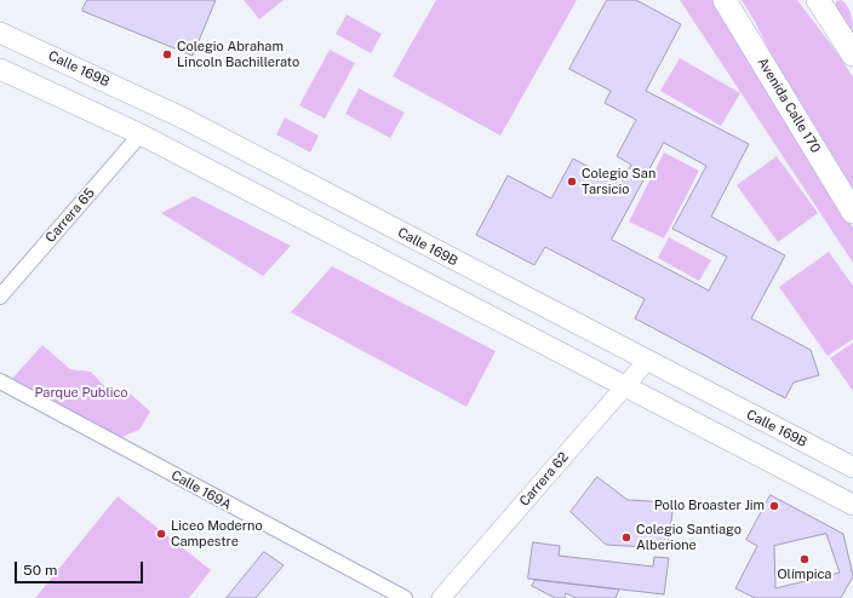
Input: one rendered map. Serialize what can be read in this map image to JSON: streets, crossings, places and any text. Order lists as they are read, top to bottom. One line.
{"streets":{"main road":["Calle 169B","Avenida Calle 170"],"street":["Carrera 65","Carrera 62","Calle 169A"]},"crossings":[["Calle 169B","Carrera 62"]],"parks":["Parque Publico"],"places":["Colegio Abraham Lincoln Bachillerato","Colegio San Tarsicio","Pollo Broaster Jim","Liceo Moderno Campestre","Colegio Santiago Alberione","Olímpica"],"scale_bar":"50 m"}
